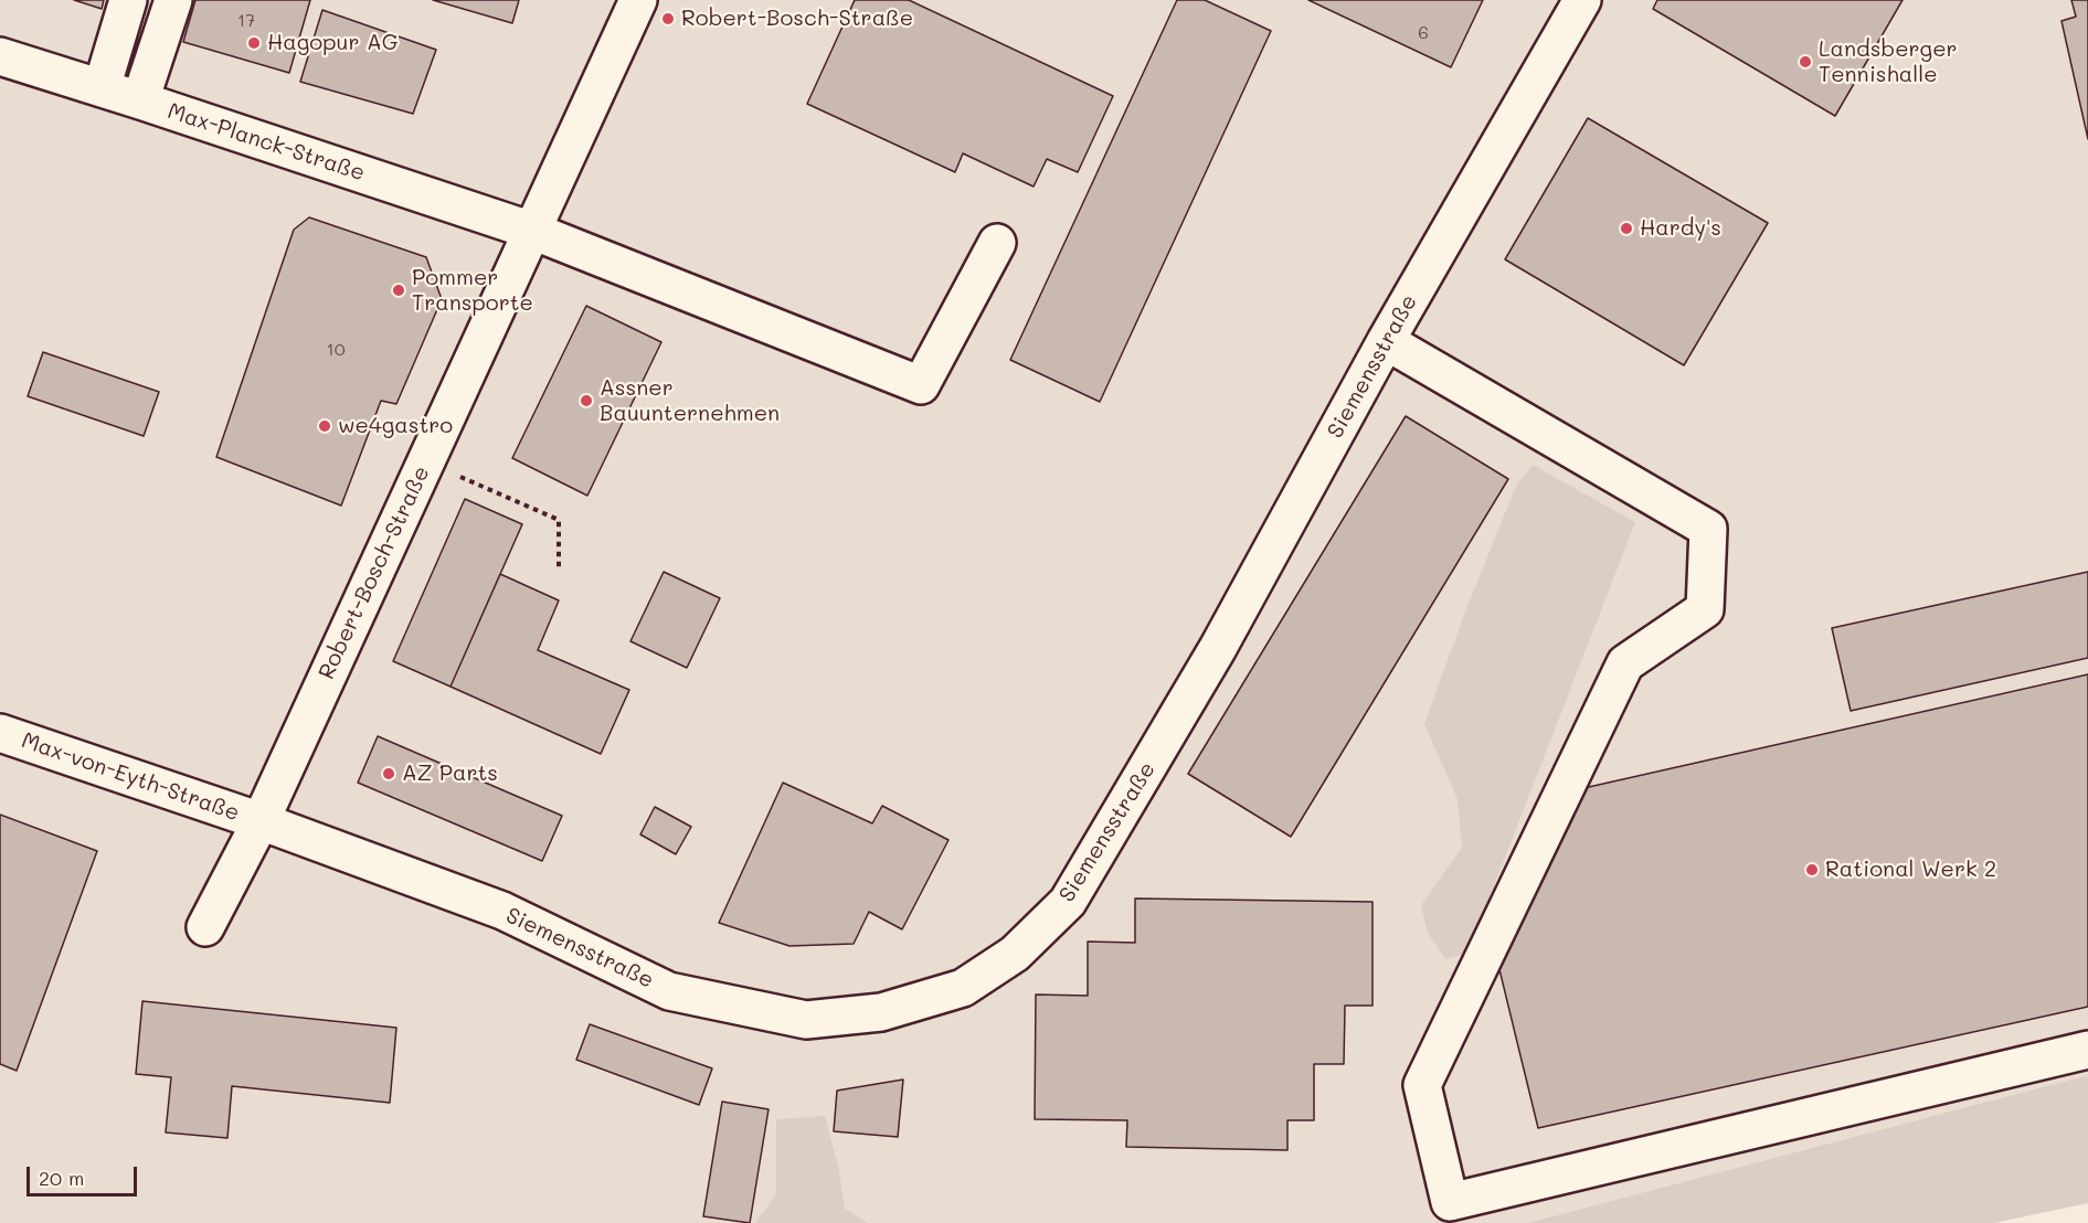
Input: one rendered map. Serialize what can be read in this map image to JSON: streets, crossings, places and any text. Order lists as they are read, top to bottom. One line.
{"streets":{"street":["Max-Planck-Straße","Siemensstraße","Robert-Bosch-Straße","Max-von-Eyth-Straße"]},"crossings":[["Max-Planck-Straße","Robert-Bosch-Straße"],["Siemensstraße","Robert-Bosch-Straße"],["Siemensstraße","Max-von-Eyth-Straße"],["Robert-Bosch-Straße","Max-von-Eyth-Straße"]],"places":["Robert-Bosch-Straße","Hagopur AG","Landsberger Tennishalle","Hardy's","Pommer Transporte","Assner Bauunternehmen","we4gastro","AZ Parts","Rational Werk 2"],"house_numbers":["17","6","10"],"scale_bar":"20 m"}
